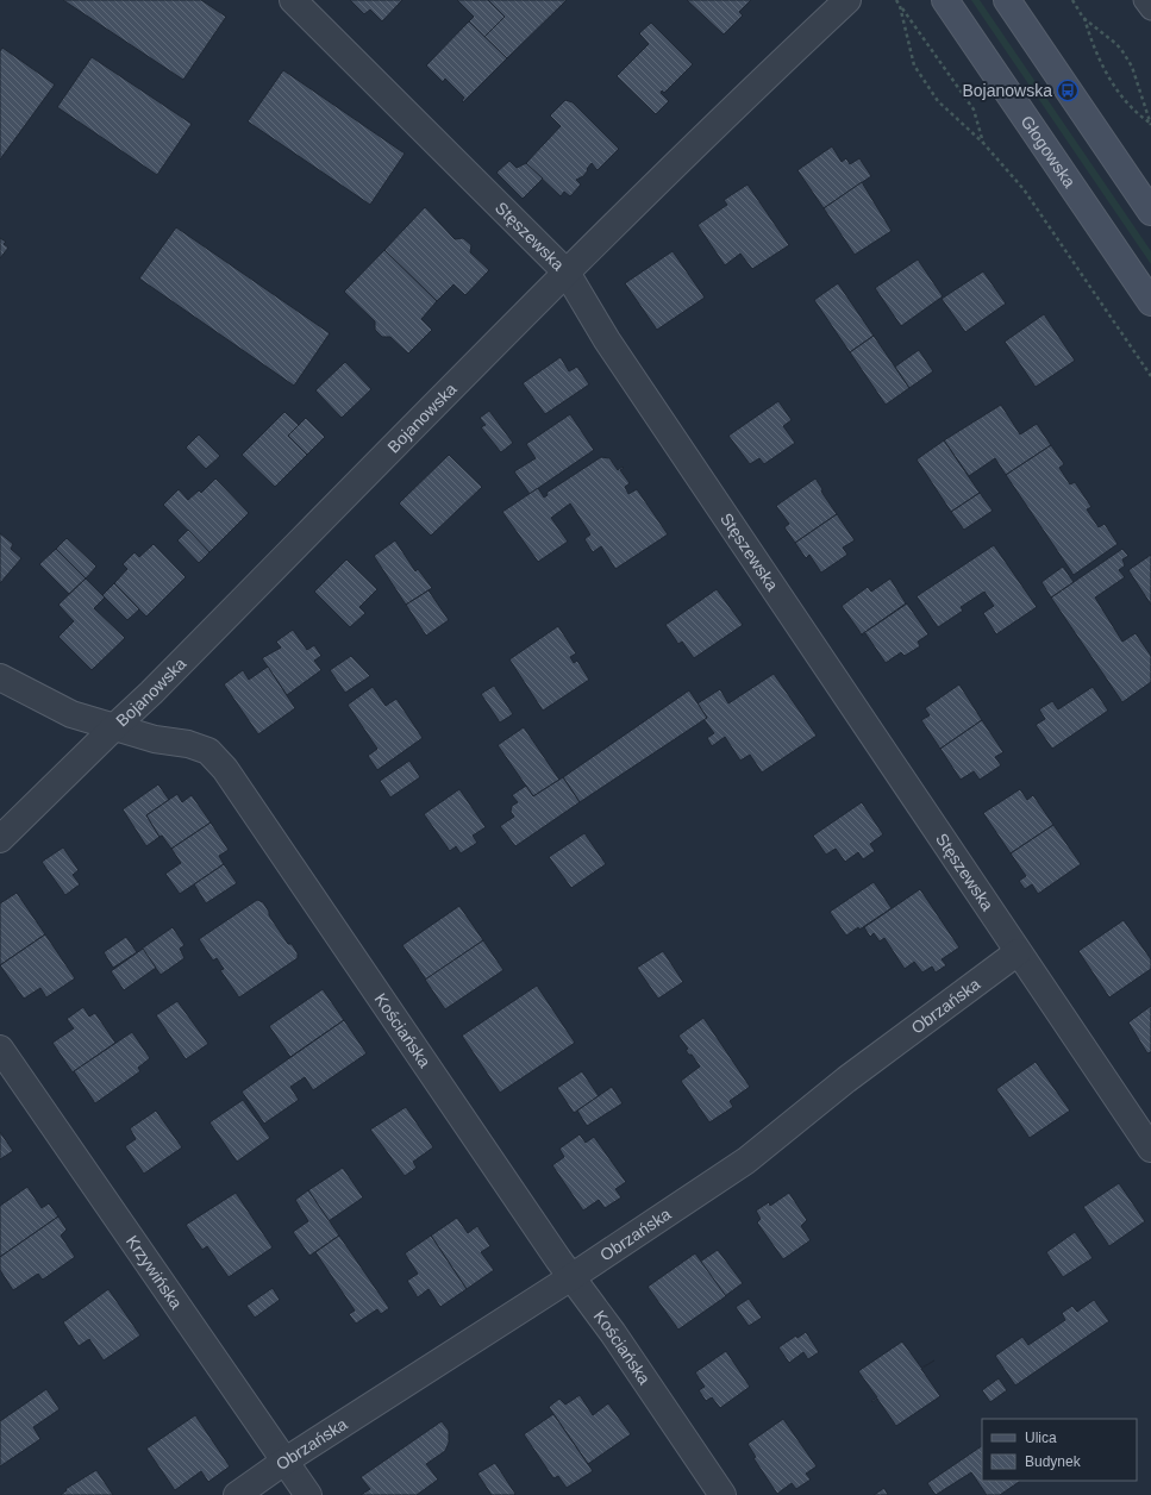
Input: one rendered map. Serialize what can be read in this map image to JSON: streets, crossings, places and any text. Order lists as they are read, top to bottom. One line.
{"streets":{"main road":["Głogowska"],"street":["Stęszewska","Bojanowska","Obrzańska","Kościańska","Krzywińska"]},"crossings":[["Stęszewska","Bojanowska"],["Stęszewska","Obrzańska"],["Bojanowska","Kościańska"],["Obrzańska","Kościańska"],["Obrzańska","Krzywińska"]],"places":{"bus stop":["Bojanowska"]},"legend":["Ulica","Budynek"]}
